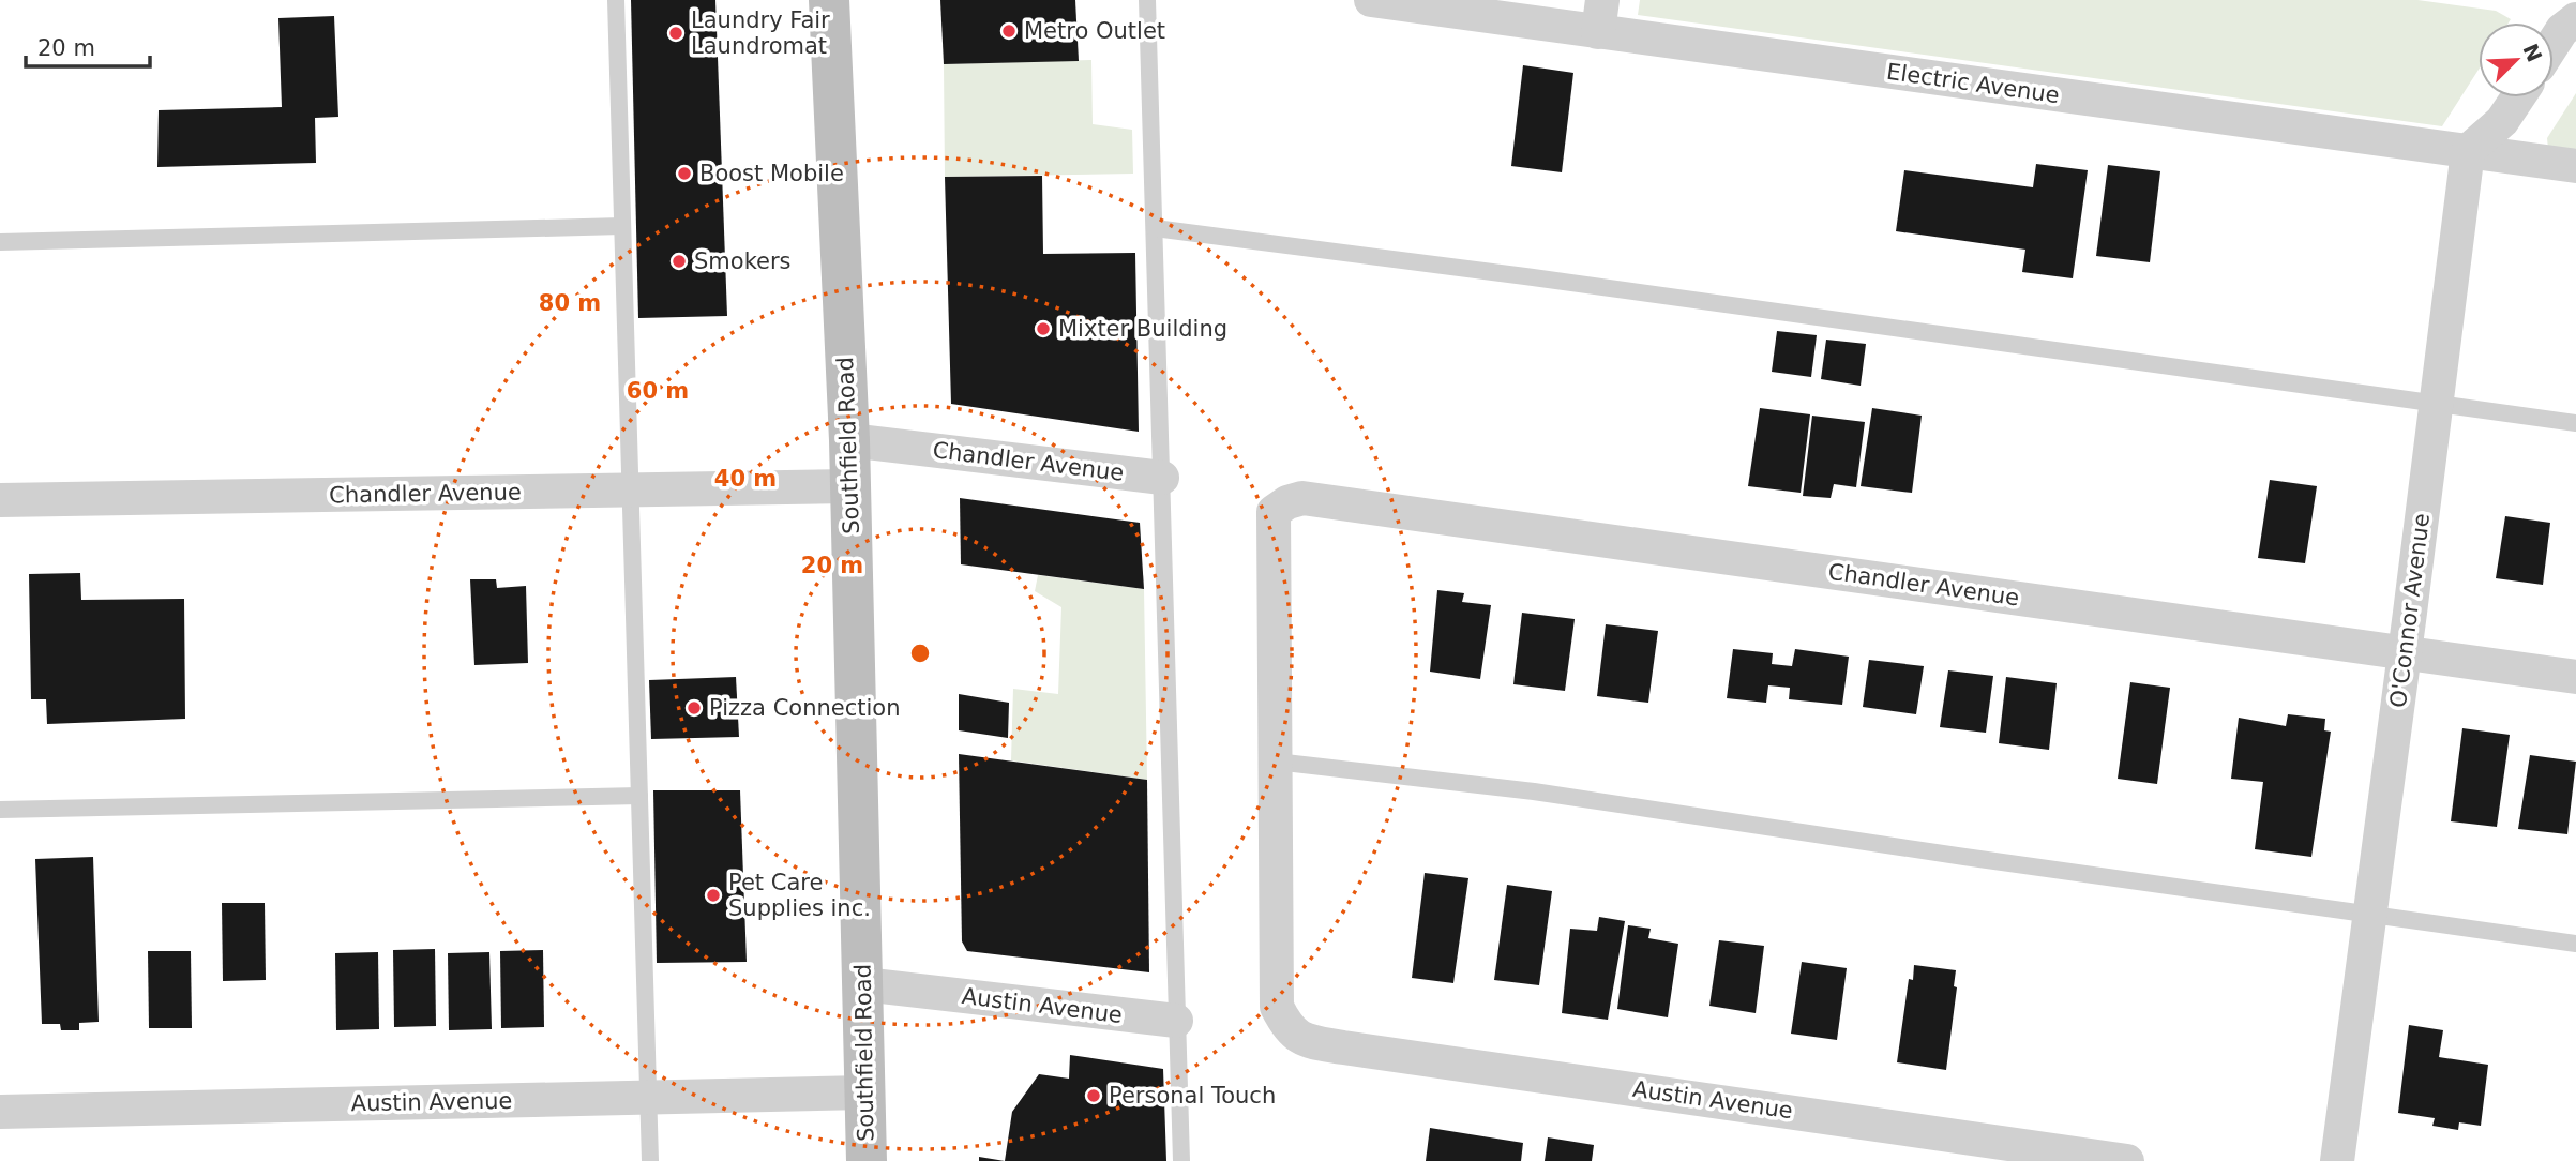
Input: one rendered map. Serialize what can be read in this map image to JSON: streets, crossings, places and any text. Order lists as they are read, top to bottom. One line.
{"streets":{"main road":["Southfield Road"],"street":["Electric Avenue","Chandler Avenue","O'Connor Avenue","Austin Avenue"]},"crossings":[["Electric Avenue","O'Connor Avenue"],["Southfield Road","Chandler Avenue"],["Southfield Road","Austin Avenue"],["Chandler Avenue","O'Connor Avenue"],["Chandler Avenue","Austin Avenue"]],"places":["Metro Outlet","Laundry Fair Laundromat","Boost Mobile","Smokers","Mixter Building","Pizza Connection","Pet Care Supplies inc.","Personal Touch"],"scale_bar":"20 m","north":"top right","rings":["80 m","60 m","40 m","20 m"]}
